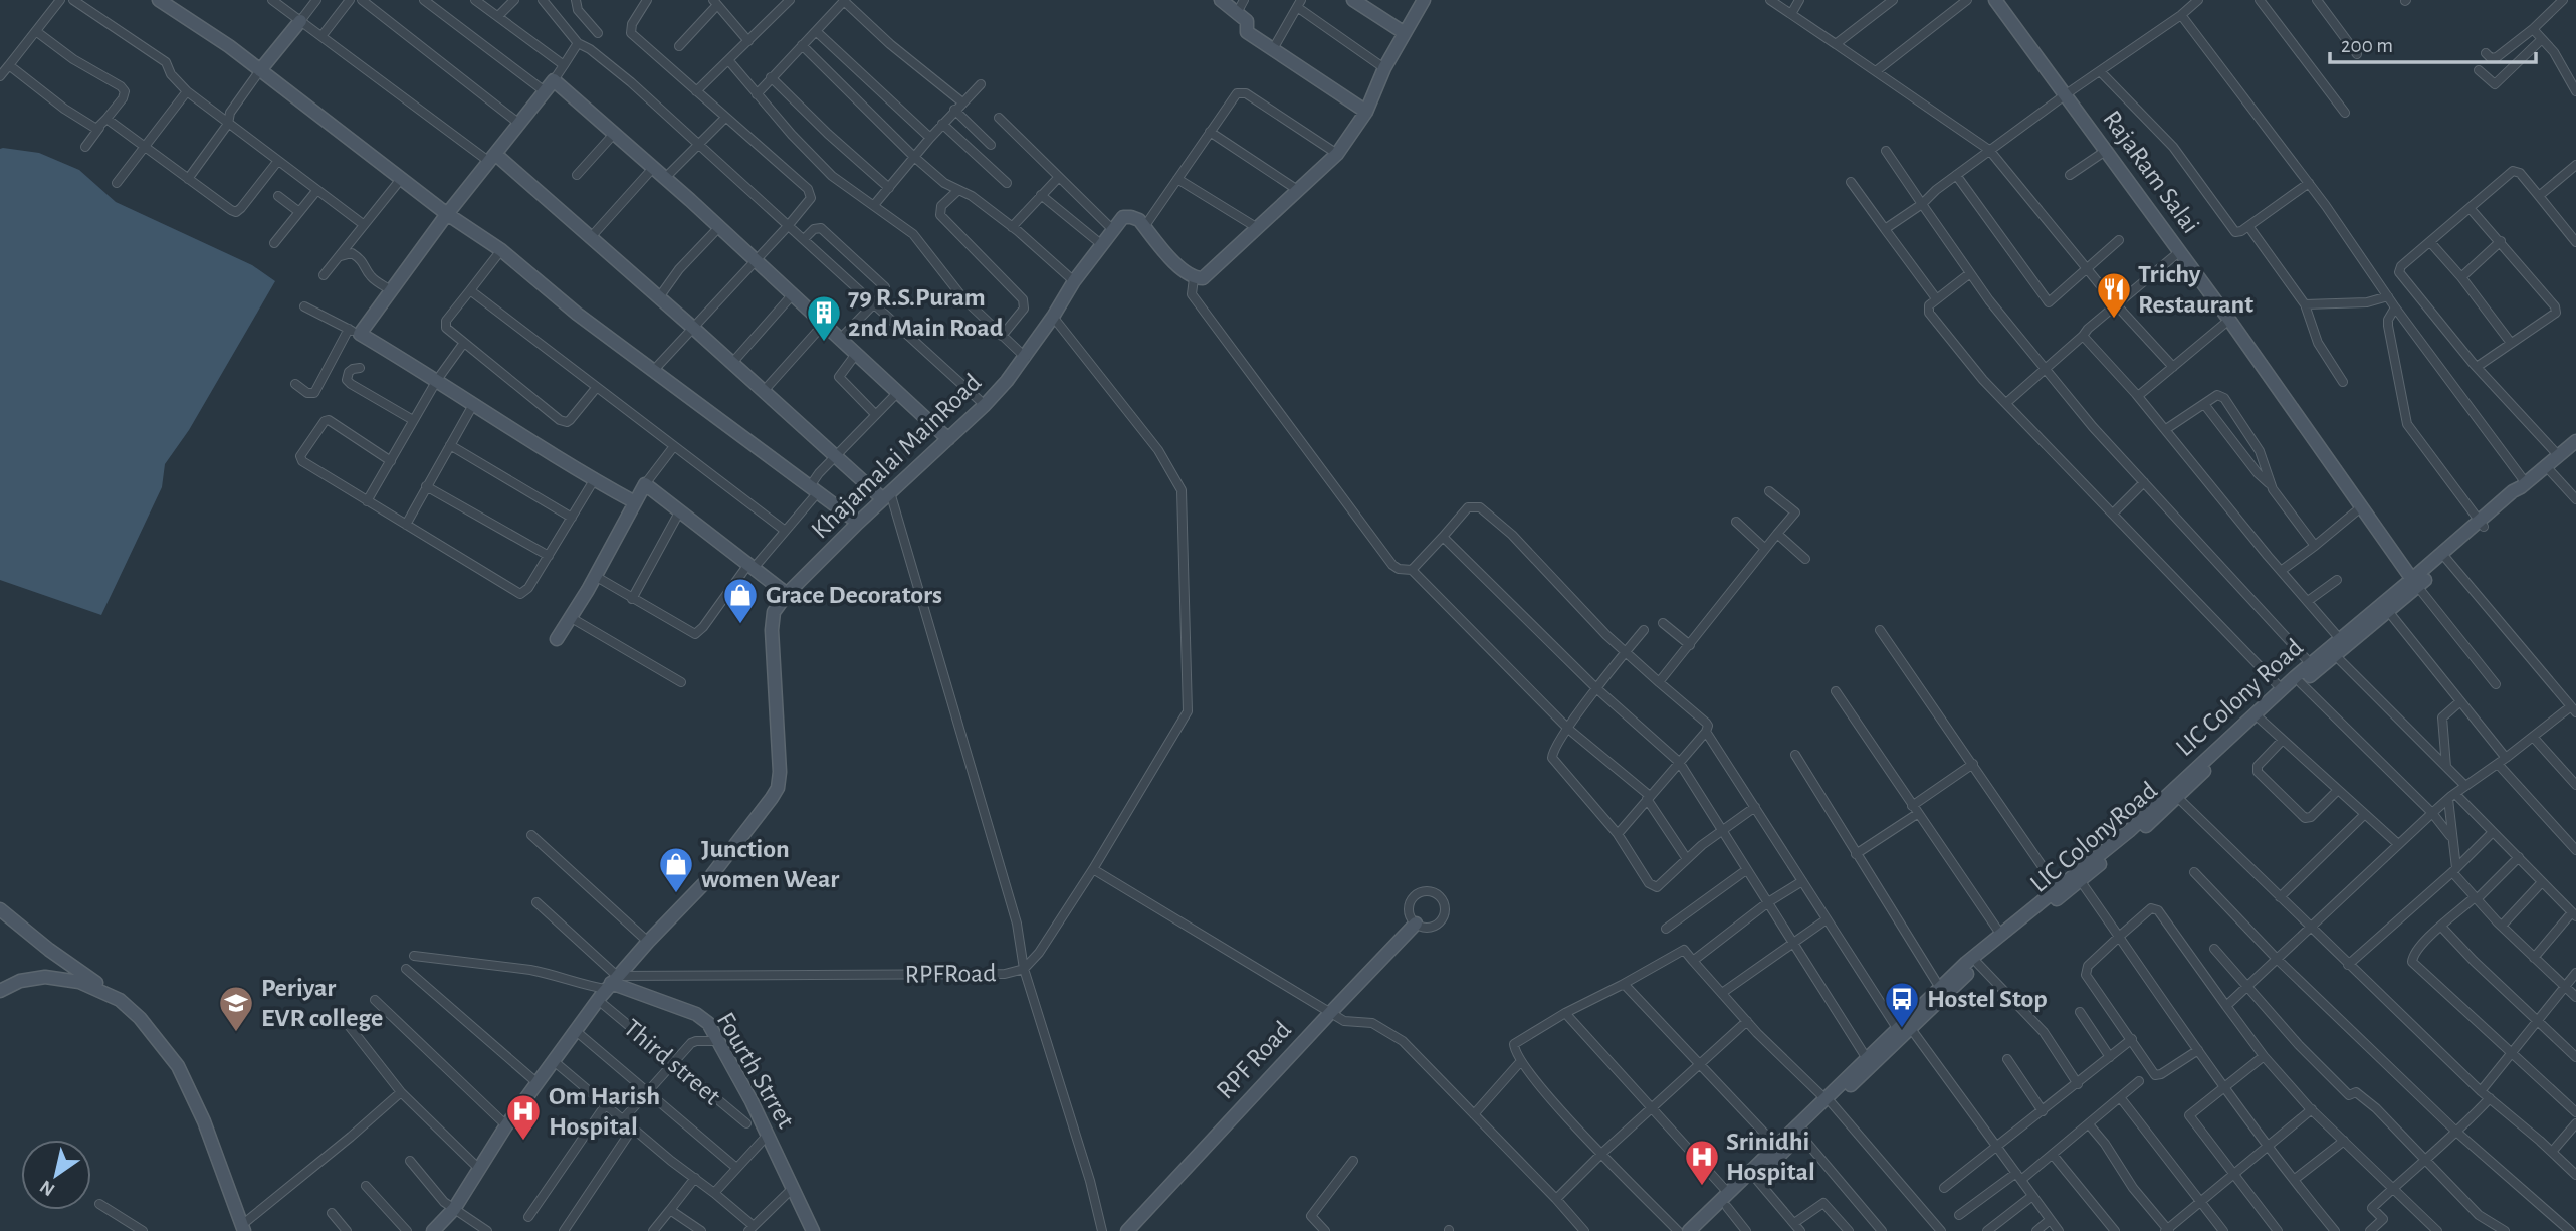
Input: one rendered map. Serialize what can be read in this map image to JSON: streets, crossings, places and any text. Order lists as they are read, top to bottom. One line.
{"streets":{"street":["RajaRam Salai","Khajamalai MainRoad","LIC Colony Road","LIC ColonyRoad","RPFRoad","RPF Road","Third street","Fourth Strret"]},"crossings":[["RajaRam Salai","LIC Colony Road"],["RajaRam Salai","LIC ColonyRoad"],["Khajamalai MainRoad","RPFRoad"],["Khajamalai MainRoad","Third street"],["Khajamalai MainRoad","Fourth Strret"],["LIC Colony Road","LIC ColonyRoad"],["RPFRoad","Fourth Strret"]],"places":{"restaurant":["Trichy Restaurant"],"building":["79 R.S.Puram 2nd Main Road"],"shop":["Grace Decorators","Junction women Wear"],"bus stop":["Hostel Stop"],"school or university":["Periyar EVR college"],"hospital":["Om Harish Hospital","Srinidhi Hospital"]},"scale_bar":"200 m","north":"bottom left"}
